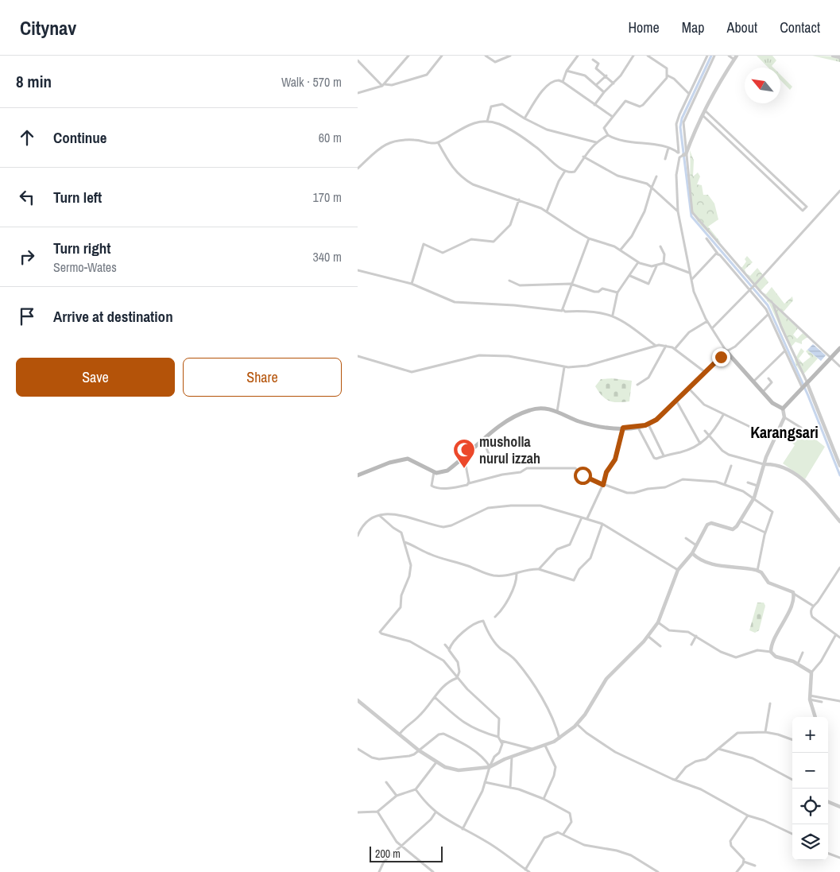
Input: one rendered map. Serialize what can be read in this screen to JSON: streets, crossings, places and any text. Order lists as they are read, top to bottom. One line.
{"districts":["Karangsari"],"places":{"mosque":["musholla nurul izzah"]},"scale_bar":"200 m","north":"top left","page":{"header":"Citynav","nav":["Home","Map","About","Contact"],"heading":["8 min","Walk · 570 m"],"list":[["Continue","60 m"],["Turn left","170 m"],["Turn right","Sermo-Wates","340 m"],"Arrive at destination"],"buttons":["Save","Share"],"map_buttons":["+","−"],"scale":"200 m"}}
